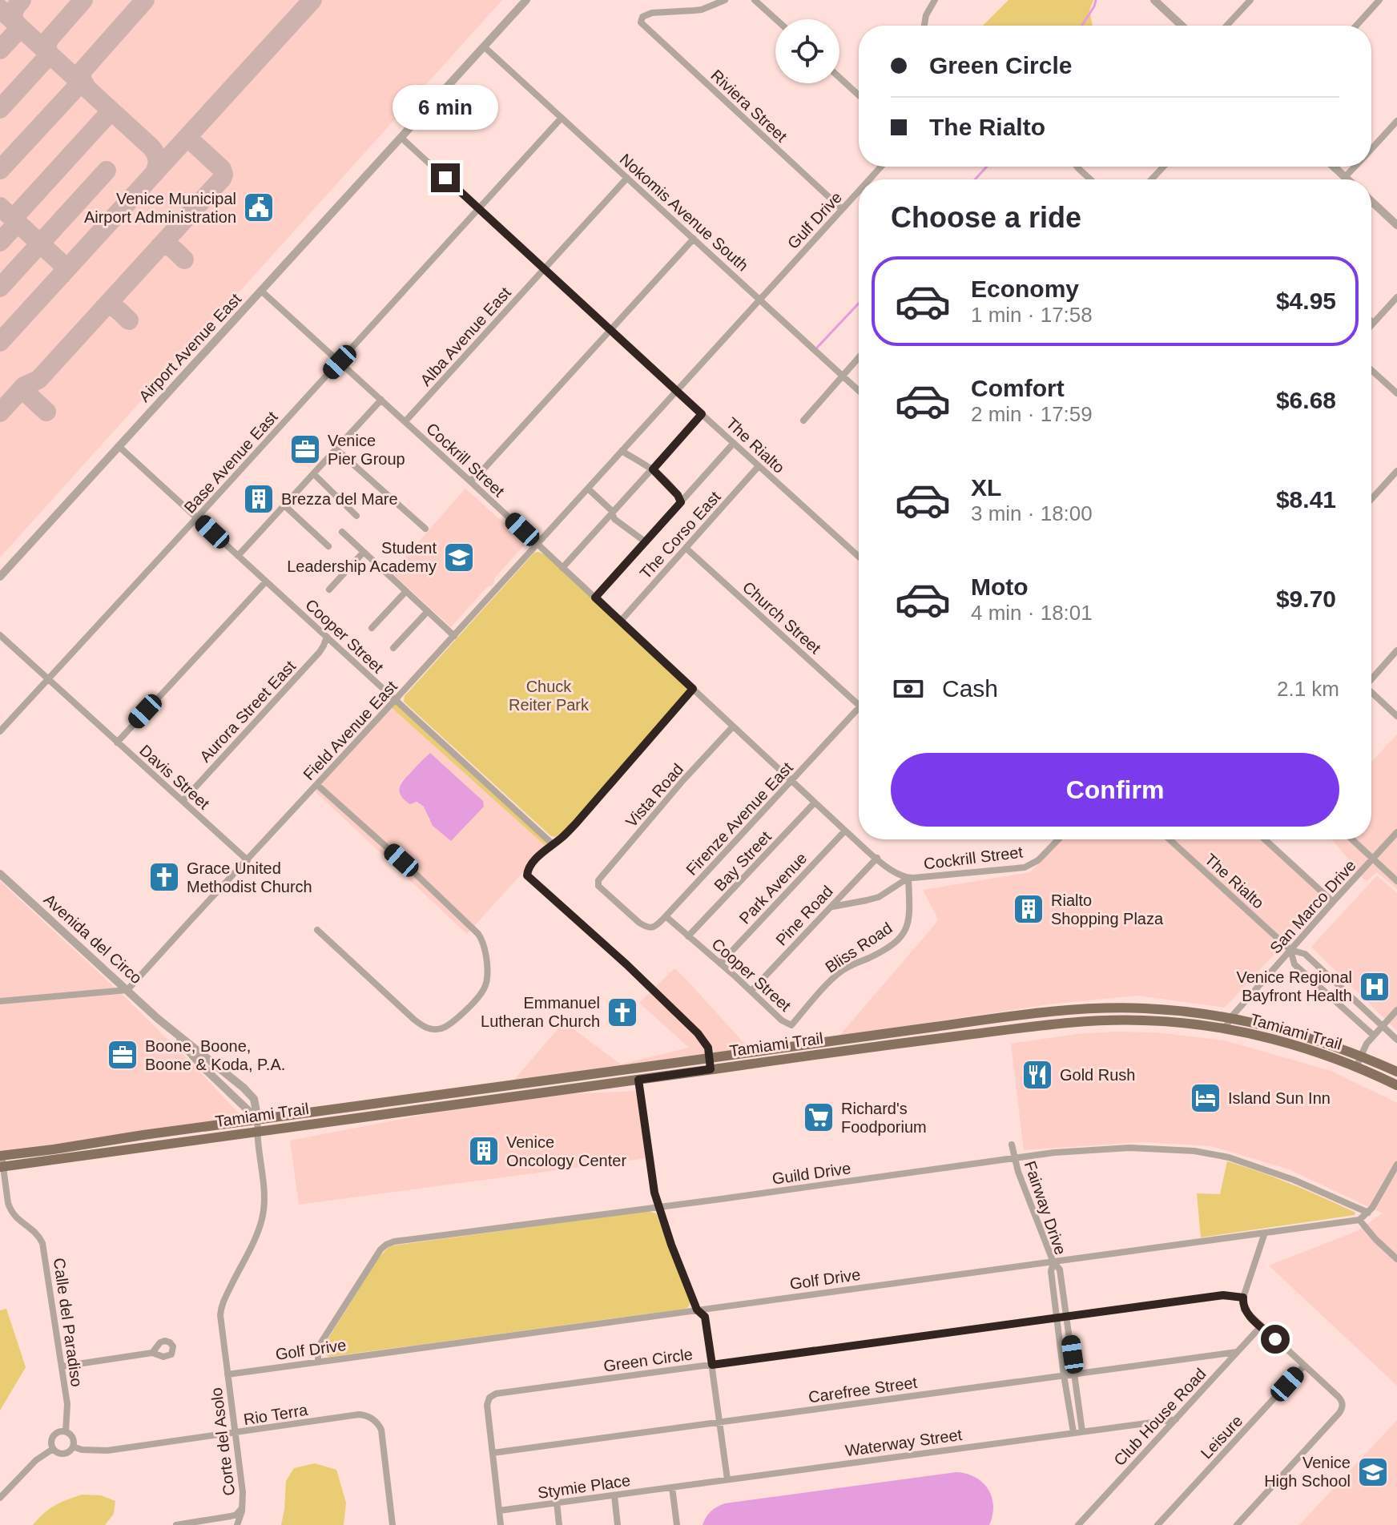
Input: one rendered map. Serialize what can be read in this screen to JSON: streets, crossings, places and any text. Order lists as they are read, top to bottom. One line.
{"streets":{"main road":["Tamiami Trail"],"street":["Riviera Street","Nokomis Avenue South","Gulf Drive","Alba Avenue East","Airport Avenue East","The Rialto","Cockrill Street","Base Avenue East","The Corso East","Church Street","Cooper Street","Aurora Street East","Field Avenue East","Davis Street","Vista Road","Firenze Avenue East","Bay Street","Park Avenue","San Marco Drive","Pine Road","Avenida del Circo","Bliss Road","Guild Drive","Fairway Drive","Golf Drive","Calle del Paradiso","Green Circle","Carefree Street","Rio Terra","Club House Road","Leisure","Corte del Asolo","Waterway Street","Stymie Place"]},"crossings":[["Riviera Street","Gulf Drive"],["Nokomis Avenue South","Gulf Drive"],["Nokomis Avenue South","Alba Avenue East"],["Nokomis Avenue South","Airport Avenue East"],["Nokomis Avenue South","Base Avenue East"],["Gulf Drive","The Rialto"],["Gulf Drive","Field Avenue East"],["Alba Avenue East","The Rialto"],["Alba Avenue East","Cockrill Street"],["Airport Avenue East","The Rialto"],["Airport Avenue East","Cockrill Street"],["Airport Avenue East","Cooper Street"],["The Rialto","Base Avenue East"],["The Rialto","The Corso East"],["The Rialto","Field Avenue East"],["The Rialto","San Marco Drive"],["Cockrill Street","Base Avenue East"],["Cockrill Street","The Corso East"],["Cockrill Street","Field Avenue East"],["Cockrill Street","Vista Road"],["Cockrill Street","Firenze Avenue East"],["Cockrill Street","Bay Street"],["Cockrill Street","Park Avenue"],["Cockrill Street","Pine Road"],["Cockrill Street","Bliss Road"],["Base Avenue East","Cooper Street"],["Base Avenue East","Davis Street"],["The Corso East","Church Street"],["Cooper Street","Aurora Street East"],["Cooper Street","Field Avenue East"],["Cooper Street","Vista Road"],["Cooper Street","Firenze Avenue East"],["Cooper Street","Bay Street"],["Cooper Street","Park Avenue"],["Cooper Street","Pine Road"],["Cooper Street","Bliss Road"],["Aurora Street East","Davis Street"],["Field Avenue East","Davis Street"],["Field Avenue East","Avenida del Circo"],["Vista Road","Firenze Avenue East"],["San Marco Drive","Tamiami Trail"],["Avenida del Circo","Tamiami Trail"],["Avenida del Circo","Corte del Asolo"],["Tamiami Trail","Calle del Paradiso"],["Tamiami Trail","Corte del Asolo"],["Guild Drive","Fairway Drive"],["Guild Drive","Golf Drive"],["Fairway Drive","Golf Drive"],["Fairway Drive","Green Circle"],["Fairway Drive","Carefree Street"],["Fairway Drive","Waterway Street"],["Golf Drive","Corte del Asolo"],["Calle del Paradiso","Rio Terra"],["Green Circle","Carefree Street"],["Green Circle","Stymie Place"],["Carefree Street","Club House Road"],["Rio Terra","Corte del Asolo"],["Club House Road","Waterway Street"],["Waterway Street","Stymie Place"]],"parks":["Chuck Reiter Park"],"places":{"public building":["Venice Municipal Airport Administration"],"office":["Venice Pier Group","Boone, Boone, Boone & Koda, P.A."],"building":["Brezza del Mare","Rialto Shopping Plaza","Venice Oncology Center"],"school or university":["Student Leadership Academy","Venice High School"],"church":["Grace United Methodist Church","Emmanuel Lutheran Church"],"hospital":["Venice Regional Bayfront Health"],"restaurant":["Gold Rush"],"hotel":["Island Sun Inn"],"supermarket":["Richard's Foodporium"]},"page":{"banner":["Green Circle","The Rialto"],"bubble":"6 min","heading":"Choose a ride","list":[{"name":"Economy","note":"1 min · 17:58","value":"$4.95"},{"name":"Comfort","note":"2 min · 17:59","value":"$6.68"},{"name":"XL","note":"3 min · 18:00","value":"$8.41"},{"name":"Moto","note":"4 min · 18:01","value":"$9.70"}],"pay":["Cash","2.1 km"],"buttons":"Confirm"}}
